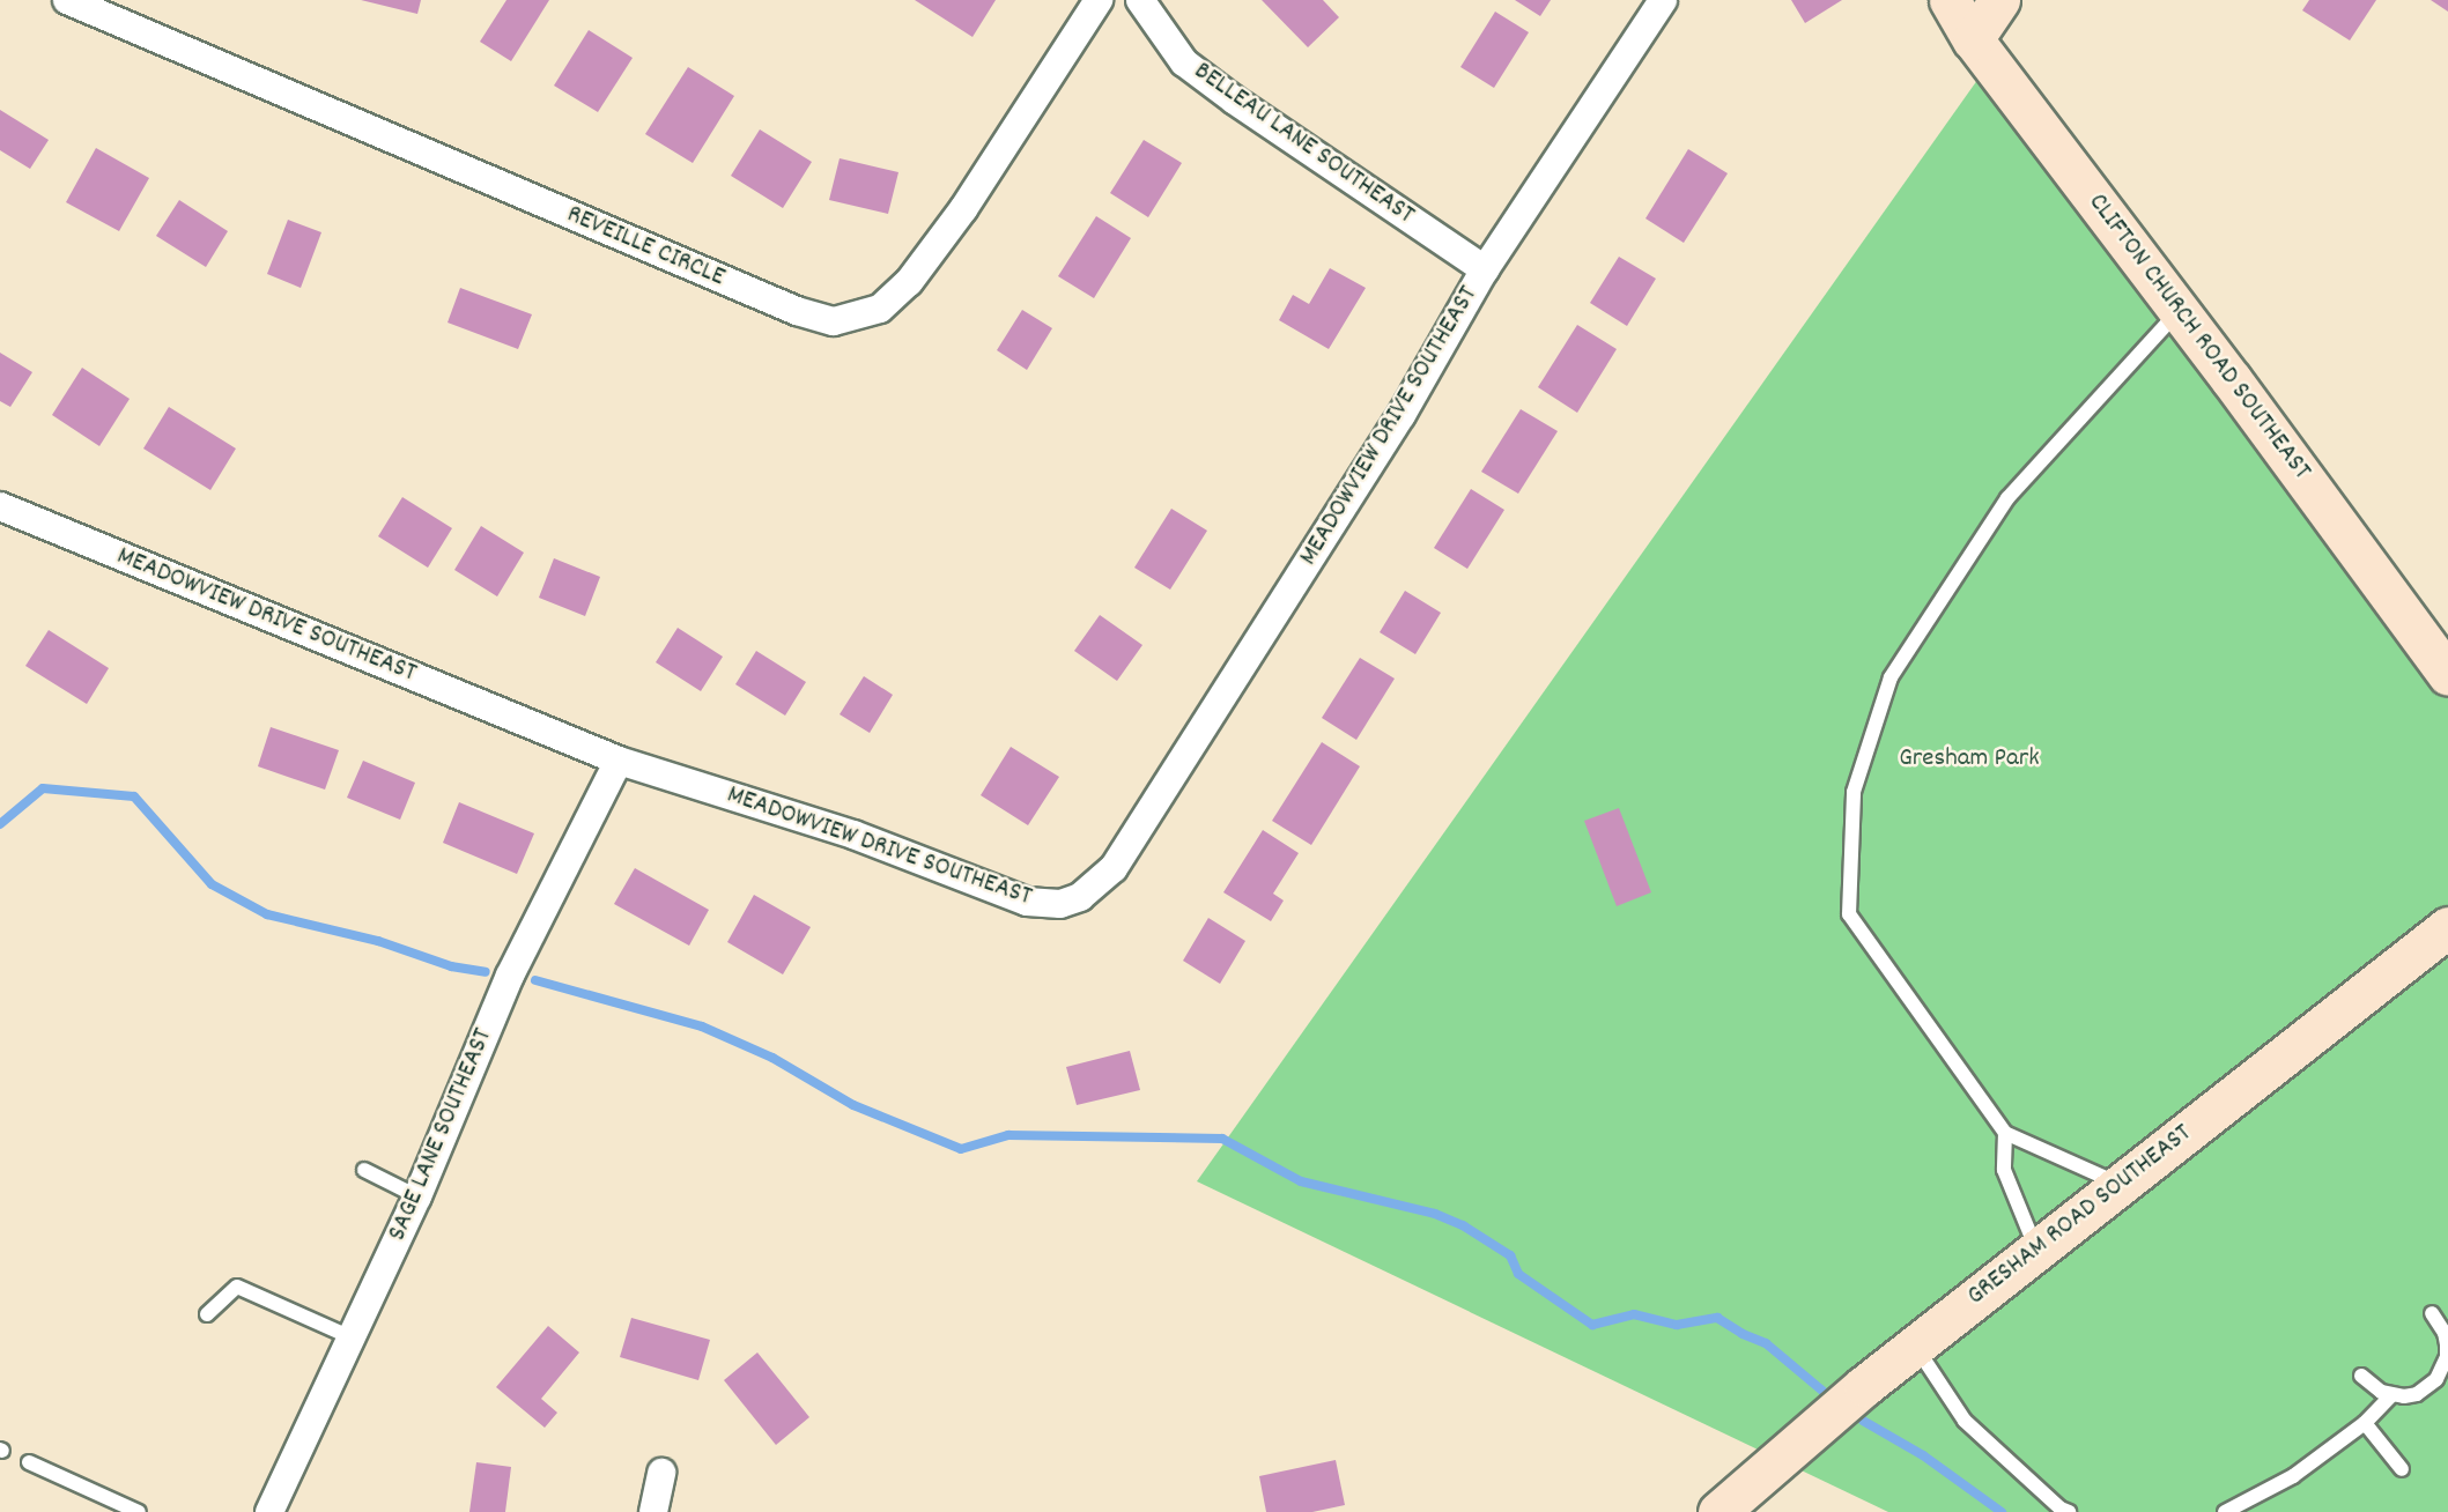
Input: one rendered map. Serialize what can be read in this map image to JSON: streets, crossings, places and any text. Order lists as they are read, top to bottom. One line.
{"streets":{"street":["BELLEAU LANE SOUTHEAST","REVEILLE CIRCLE","CLIFTON CHURCH ROAD SOUTHEAST","MEADOWVIEW DRIVE SOUTHEAST","SAGE LANE SOUTHEAST","GRESHAM ROAD SOUTHEAST"]},"crossings":[["BELLEAU LANE SOUTHEAST","MEADOWVIEW DRIVE SOUTHEAST"],["MEADOWVIEW DRIVE SOUTHEAST","SAGE LANE SOUTHEAST"]],"parks":["Gresham Park"]}
